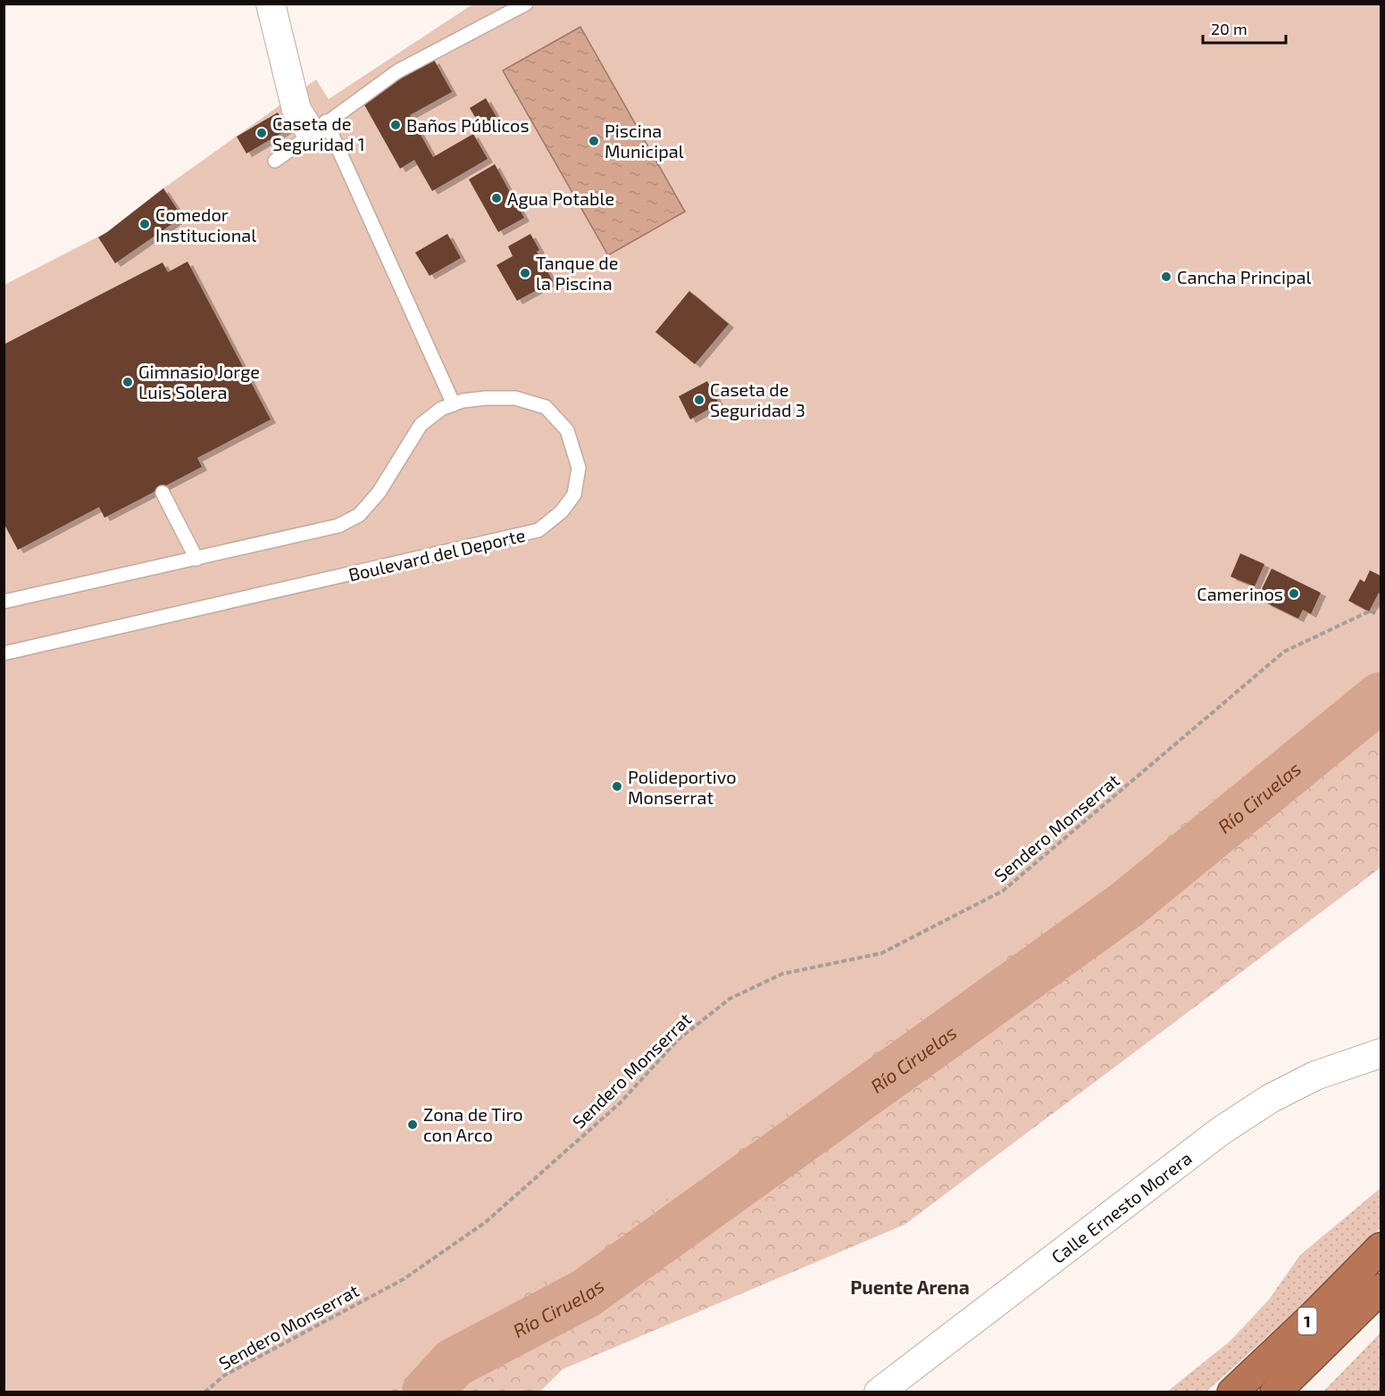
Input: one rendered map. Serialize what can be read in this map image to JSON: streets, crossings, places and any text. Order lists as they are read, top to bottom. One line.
{"streets":{"highway":["1"],"street":["Calle Ernesto Morera"],"lane":["Boulevard del Deporte"],"path":["Sendero Monserrat"]},"districts":["Puente Arena"],"water":["Río Ciruelas"],"places":["Baños Públicos","Caseta de Seguridad 1","Piscina Municipal","Agua Potable","Comedor Institucional","Tanque de la Piscina","Cancha Principal","Gimnasio Jorge Luis Solera","Caseta de Seguridad 3","Camerinos","Polideportivo Monserrat","Zona de Tiro con Arco"],"scale_bar":"20 m"}
